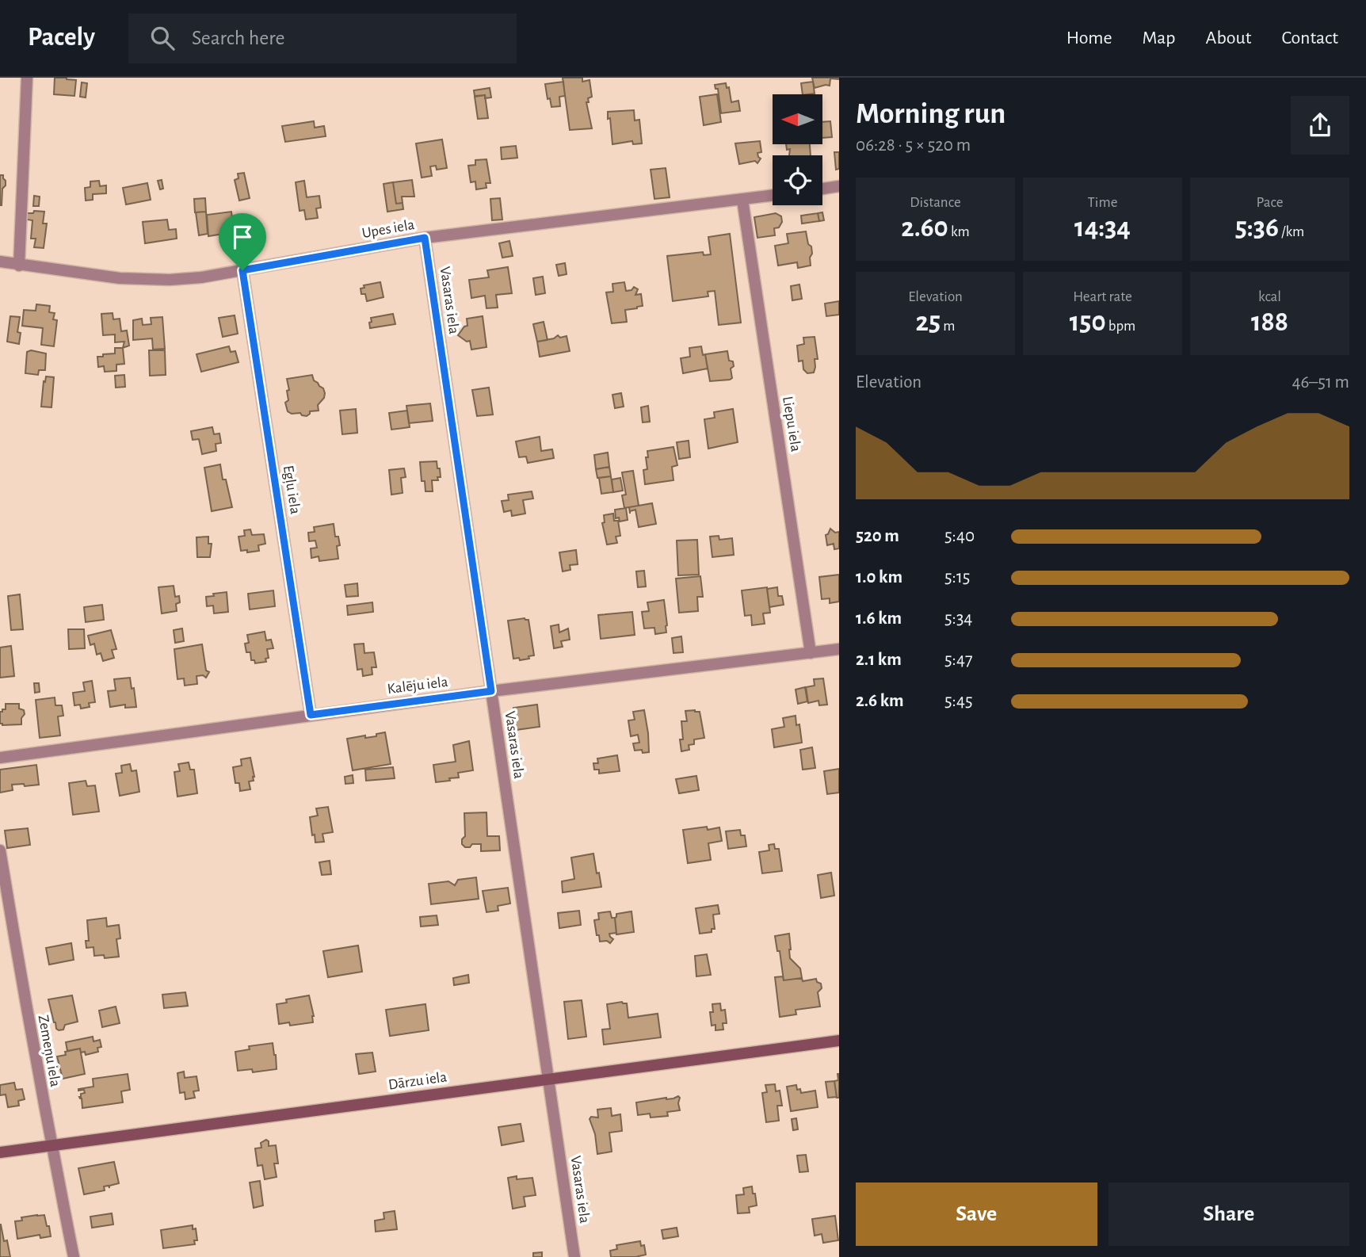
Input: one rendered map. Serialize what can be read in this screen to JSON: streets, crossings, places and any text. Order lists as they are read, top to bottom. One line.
{"streets":{"main road":["Dārzu iela"],"street":["Upes iela","Vasaras iela","Liepu iela","Egļu iela","Kalēju iela","Zemeņu iela"]},"crossings":[["Upes iela","Vasaras iela"],["Upes iela","Liepu iela"],["Upes iela","Egļu iela"],["Vasaras iela","Kalēju iela"],["Vasaras iela","Dārzu iela"],["Liepu iela","Kalēju iela"],["Egļu iela","Kalēju iela"],["Zemeņu iela","Dārzu iela"]],"north":"left","page":{"header":"Pacely","search":"Search here","nav":["Home","Map","About","Contact"],"heading":["Morning run","06:28 · 5 × 520 m"],"stats":[["Distance","2.60 km"],["Time","14:34"],["Pace","5:36 /km"],["Elevation","25 m"],["Heart rate","150 bpm"],["kcal","188"]],"chart":["Elevation","46–51 m"],"list":[{"name":"520 m","note":"5:40"},{"name":"1.0 km","note":"5:15"},{"name":"1.6 km","note":"5:34"},{"name":"2.1 km","note":"5:47"},{"name":"2.6 km","note":"5:45"}],"buttons":["Save","Share"]}}
